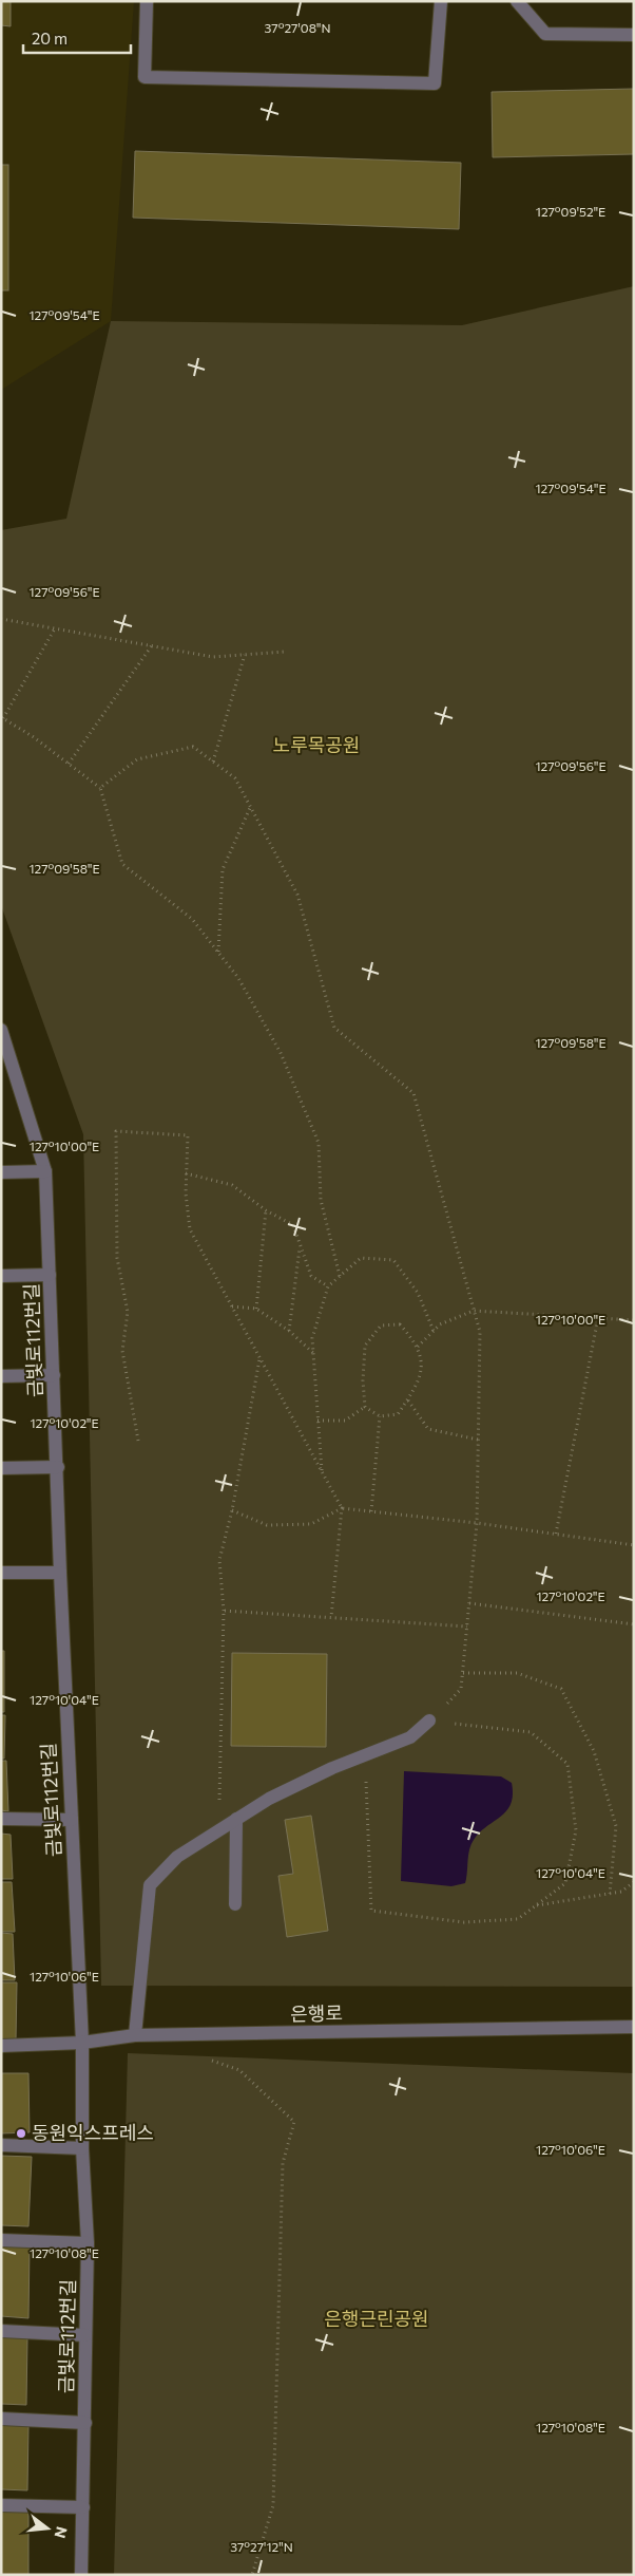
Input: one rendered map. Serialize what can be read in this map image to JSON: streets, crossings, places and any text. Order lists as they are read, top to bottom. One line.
{"streets":{"street":["금빛로112번길","은행로"]},"crossings":[["금빛로112번길","은행로"]],"parks":["노루목공원","은행근린공원"],"places":["동원익스프레스"],"scale_bar":"20 m","north":"right","coordinates":["37°27'08\"N","127°09'52\"E","127°09'54\"E","127°09'56\"E","127°09'58\"E","127°10'00\"E","127°10'02\"E","127°10'04\"E","127°10'06\"E","127°10'08\"E","37°27'12\"N"]}
